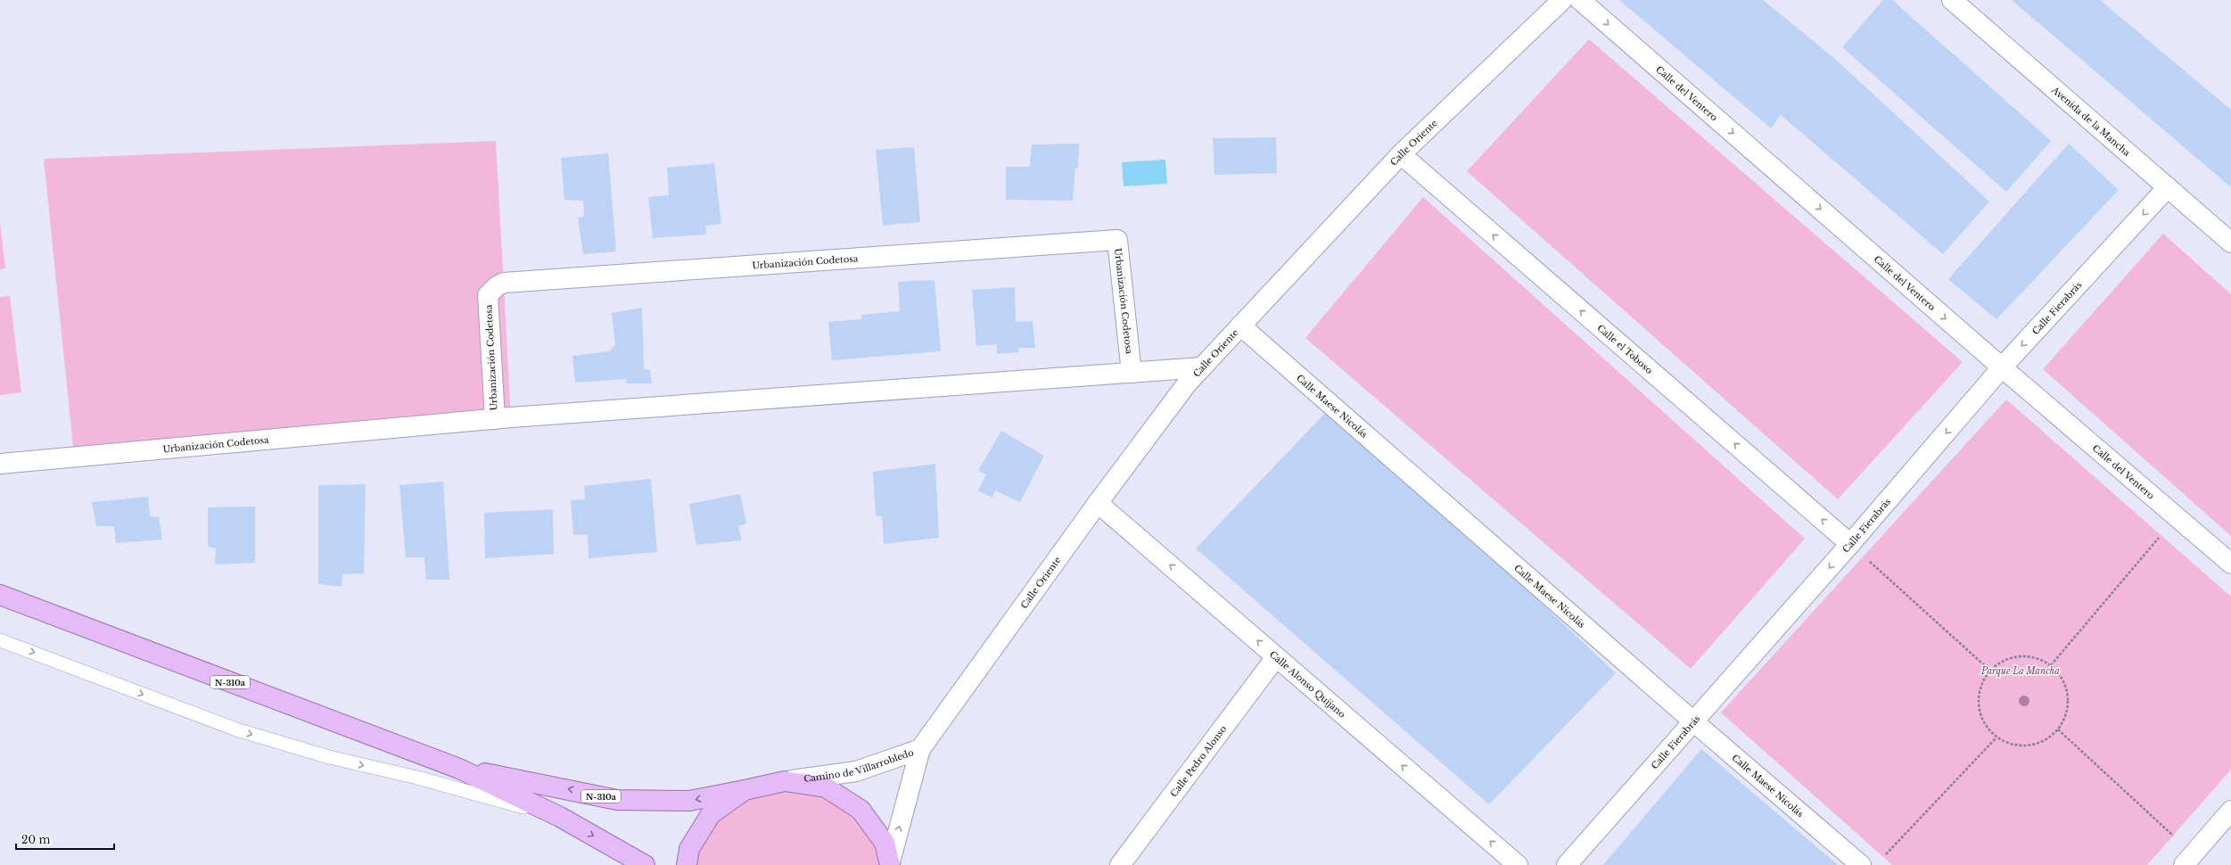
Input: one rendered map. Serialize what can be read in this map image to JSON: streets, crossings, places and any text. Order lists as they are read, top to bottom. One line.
{"streets":{"highway":["N-310a"],"street":["Calle del Ventero","Avenida de la Mancha","Calle Oriente","Urbanización Codetosa","Calle Fierabrás","Calle el Toboso","Calle Maese Nicolás","Calle Alonso Quijano","Calle Pedro Alonso","Camino de Villarrobledo"]},"crossings":[["Calle del Ventero","Calle Fierabrás"],["Avenida de la Mancha","Calle Fierabrás"],["Calle Oriente","Urbanización Codetosa"],["Calle Oriente","Calle el Toboso"],["Calle Oriente","Calle Maese Nicolás"],["Calle Oriente","Calle Alonso Quijano"],["Calle Oriente","Camino de Villarrobledo"],["Calle Fierabrás","Calle el Toboso"],["Calle Fierabrás","Calle Maese Nicolás"],["N-310a","Camino de Villarrobledo"],["Calle Alonso Quijano","Calle Pedro Alonso"]],"one_way":["Calle del Ventero","Calle Fierabrás","Calle el Toboso","Calle Alonso Quijano","Camino de Villarrobledo"],"parks":["Parque La Mancha"],"scale_bar":"20 m"}
